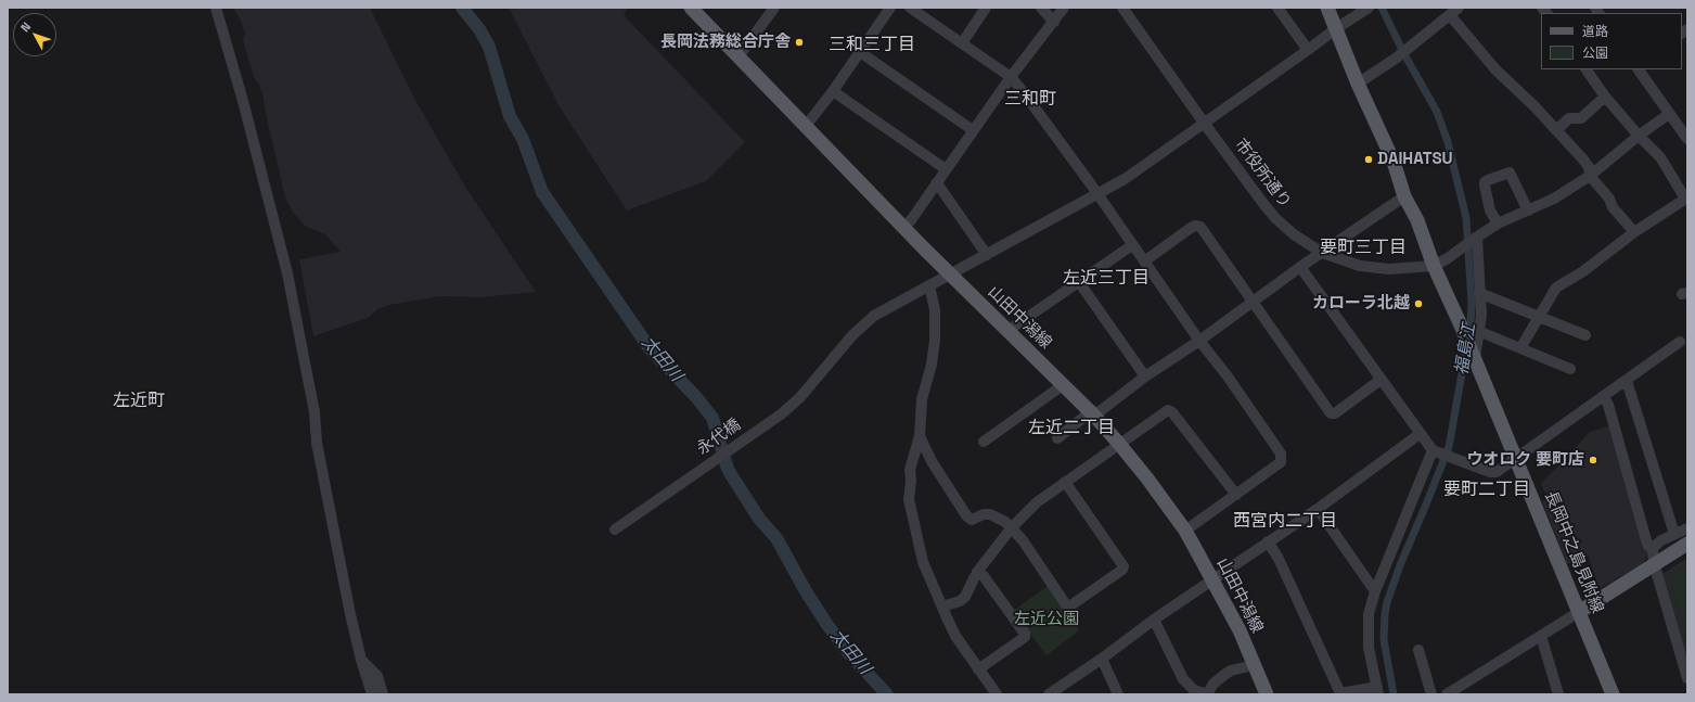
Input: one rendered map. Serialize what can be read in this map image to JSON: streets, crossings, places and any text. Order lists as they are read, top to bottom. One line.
{"streets":{"main road":["山田中潟線","長岡中之島見附線"],"street":["市役所通り","永代橋"]},"crossings":[["市役所通り","永代橋"],["市役所通り","長岡中之島見附線"],["山田中潟線","永代橋"]],"districts":["三和三丁目","三和町","要町三丁目","左近三丁目","左近町","左近二丁目","要町二丁目","西宮内二丁目"],"water":["福島江","太田川"],"parks":["左近公園"],"places":["長岡法務総合庁舎","DAIHATSU","カローラ北越","ウオロク 要町店"],"legend":["道路","公園"],"north":"top left"}
